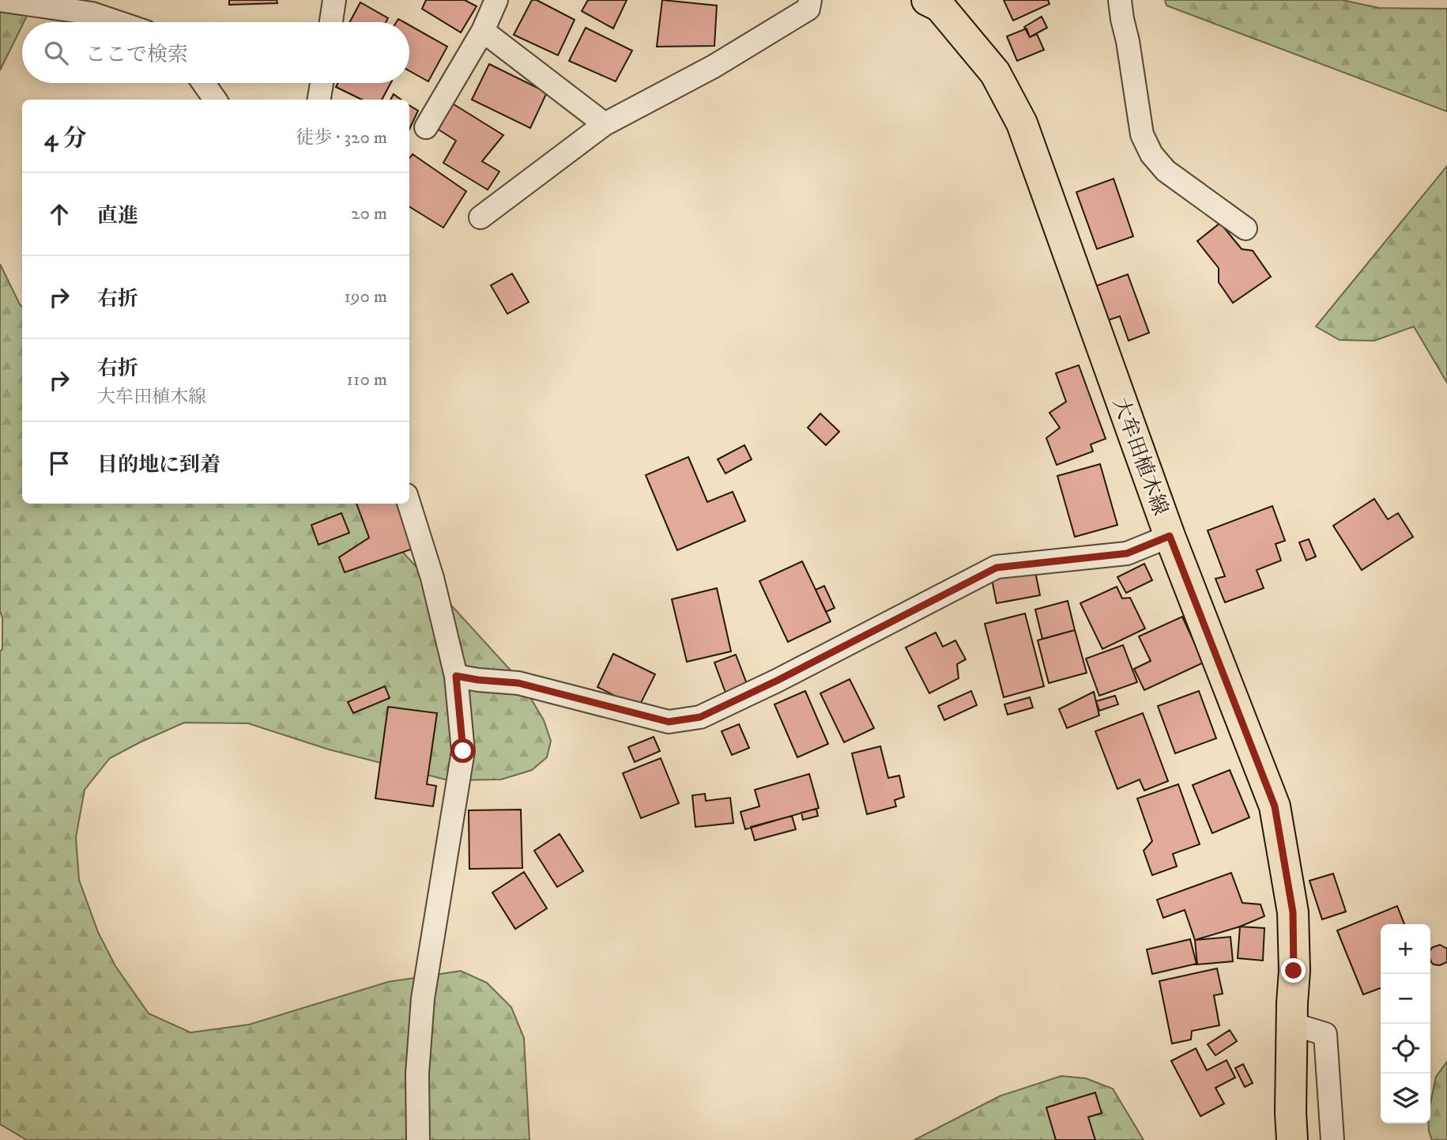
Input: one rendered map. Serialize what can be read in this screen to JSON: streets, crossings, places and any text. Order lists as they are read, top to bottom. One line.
{"streets":{"main road":["大牟田植木線"]},"page":{"search":"ここで検索","heading":["4 分","徒歩 · 320 m"],"list":[["直進","20 m"],["右折","190 m"],["右折","大牟田植木線","110 m"],"目的地に到着"],"map_buttons":["+","−"]}}
